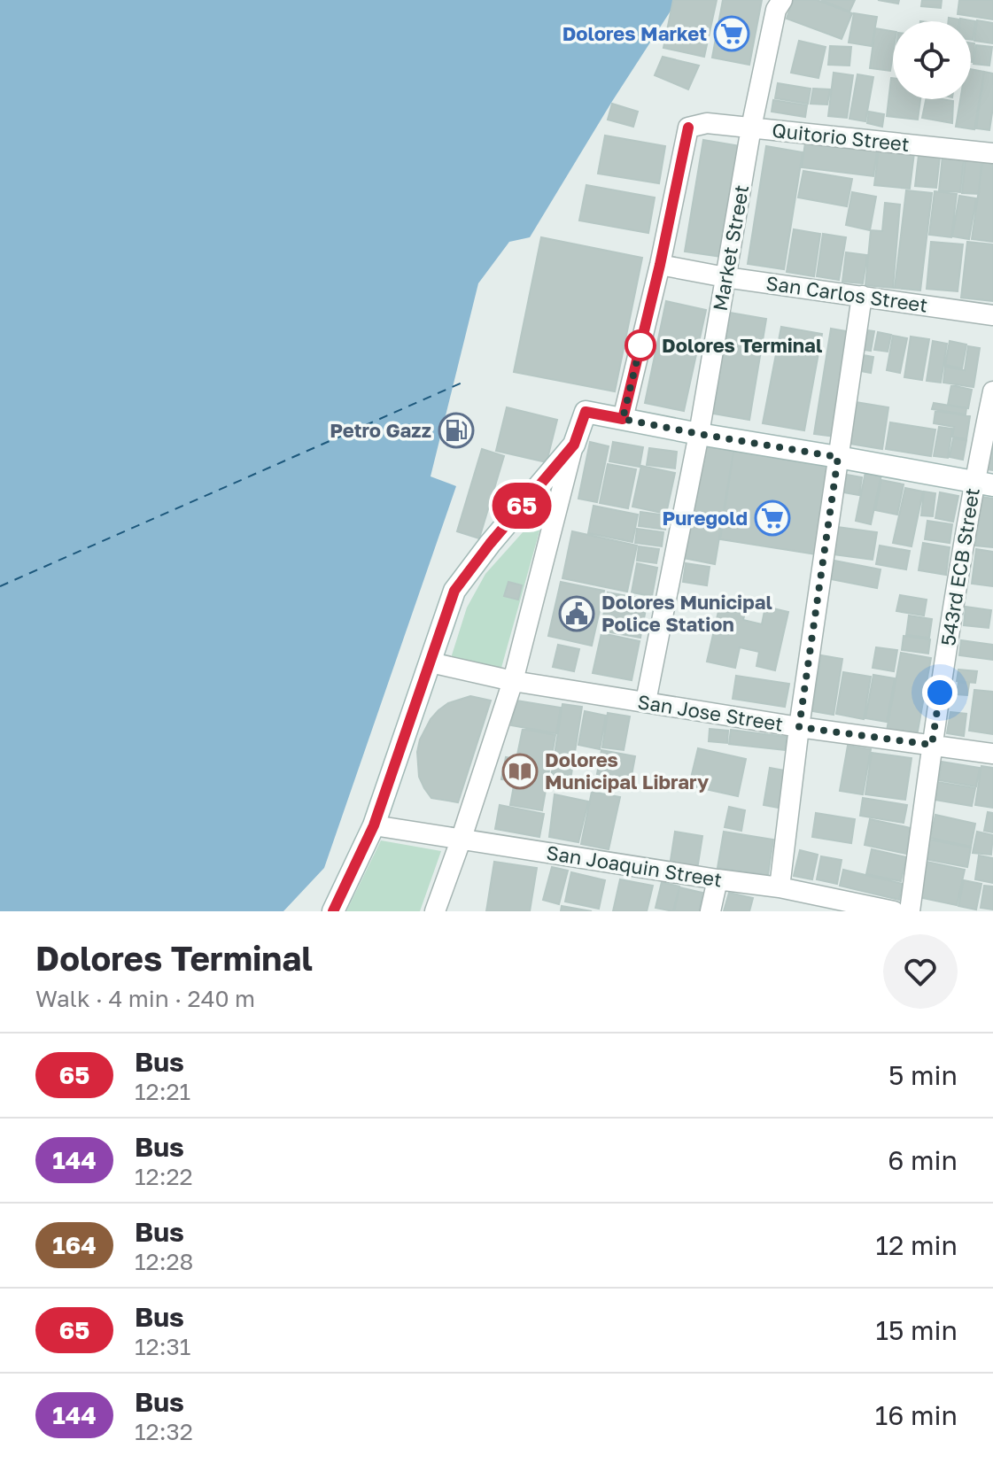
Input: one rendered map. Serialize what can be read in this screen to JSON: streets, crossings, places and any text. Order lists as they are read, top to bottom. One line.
{"streets":{"street":["Quitorio Street","Market Street","San Carlos Street","543rd ECB Street","San Jose Street","San Joaquin Street"]},"crossings":[["Quitorio Street","Market Street"],["Quitorio Street","San Carlos Street"],["Market Street","San Carlos Street"],["Market Street","San Jose Street"],["543rd ECB Street","San Jose Street"]],"places":{"supermarket":["Dolores Market","Puregold"],"other":["Dolores Terminal"],"fuel station":["Petro Gazz"],"public building":["Dolores Municipal Police Station"],"library":["Dolores Municipal Library"]},"lines":["bus line 65"],"page":{"on_map":"65","heading":["Dolores Terminal","Walk · 4 min · 240 m"],"list":[{"mark":"65","name":"Bus","note":"12:21","value":"5 min"},{"mark":"144","name":"Bus","note":"12:22","value":"6 min"},{"mark":"164","name":"Bus","note":"12:28","value":"12 min"},{"mark":"65","name":"Bus","note":"12:31","value":"15 min"},{"mark":"144","name":"Bus","note":"12:32","value":"16 min"}]}}
